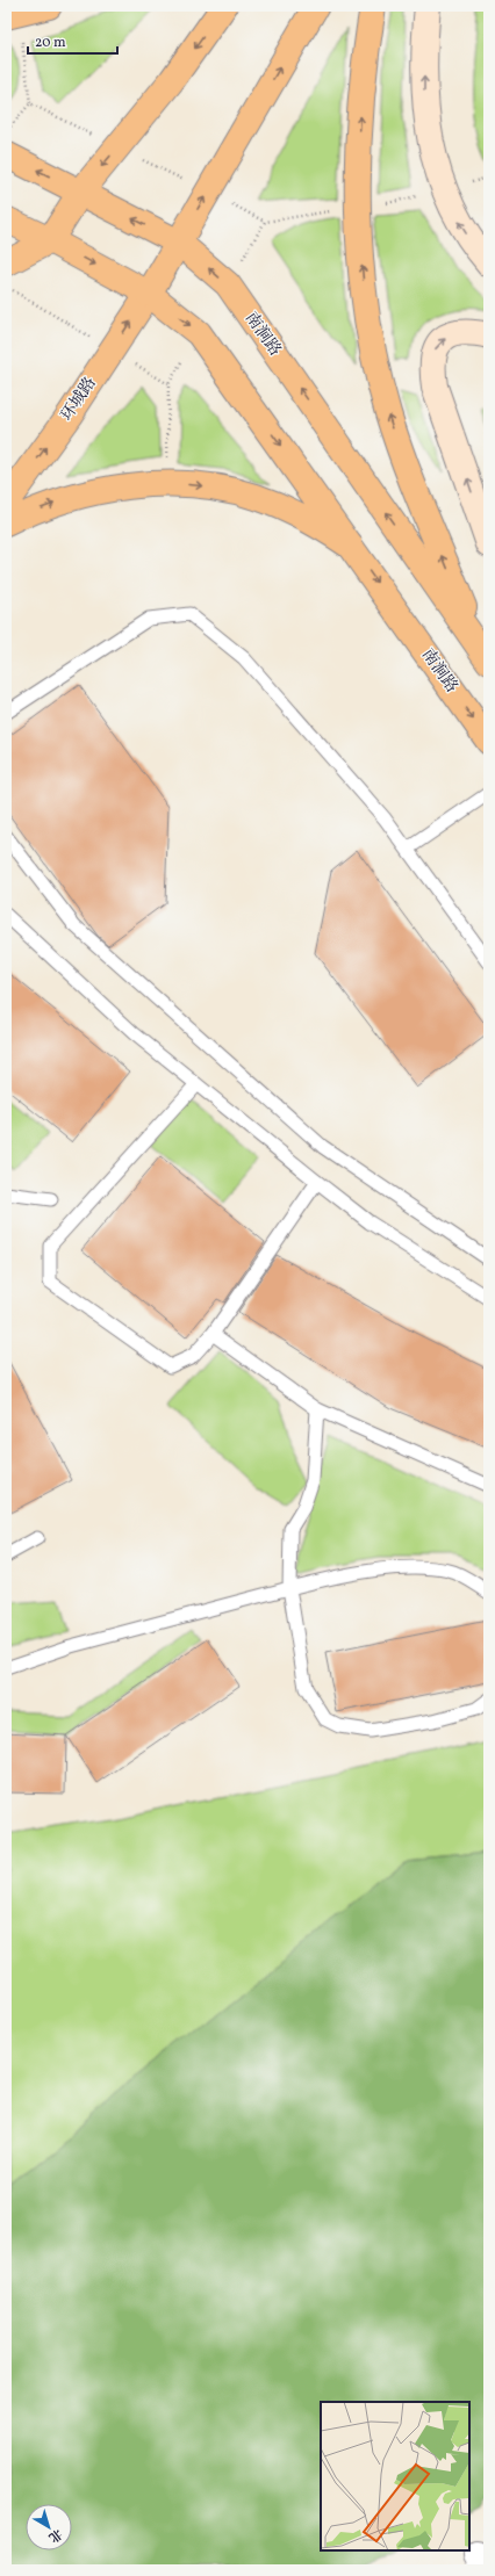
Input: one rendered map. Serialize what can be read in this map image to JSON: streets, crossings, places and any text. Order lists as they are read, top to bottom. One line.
{"streets":{"main road":["南涧路","环城路"]},"crossings":[["南涧路","环城路"]],"one_way":["环城路"],"scale_bar":"20 m","north":"bottom right"}
